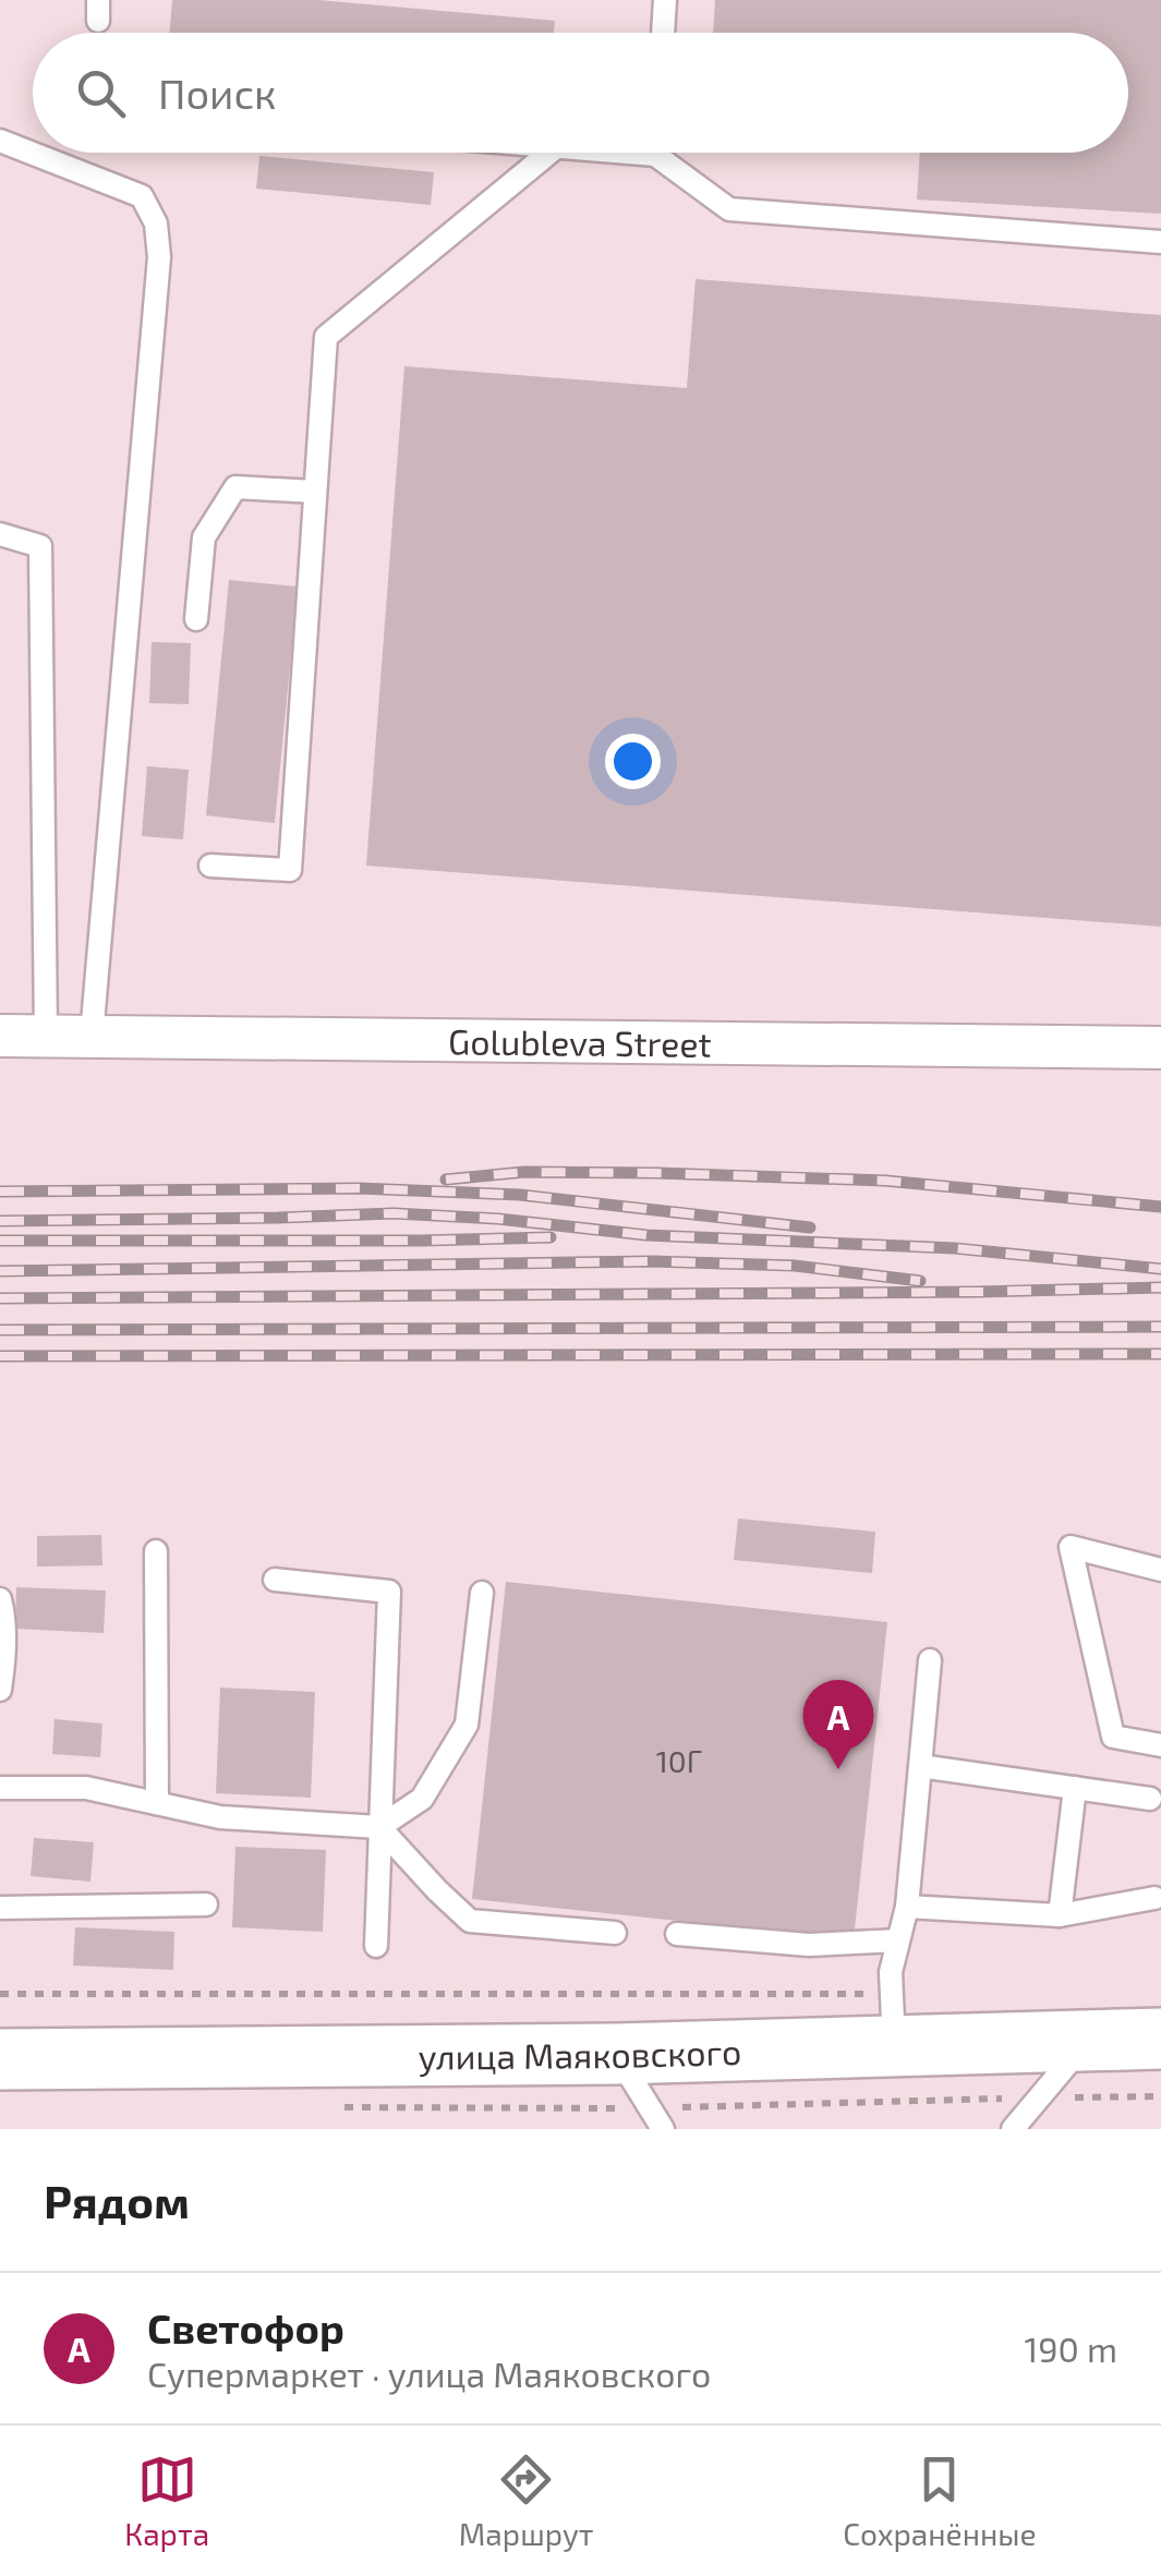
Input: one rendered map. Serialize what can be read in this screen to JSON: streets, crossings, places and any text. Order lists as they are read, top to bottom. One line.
{"streets":{"main road":["улица Маяковского"],"street":["Golubleva Street"]},"house_numbers":["10Г"],"page":{"search":"Поиск","pins":"A","heading":"Рядом","list":[{"mark":"A","name":"Светофор","note":"Супермаркет · улица Маяковского","value":"190 m"}],"nav":["Карта","Маршрут","Сохранённые"]}}
